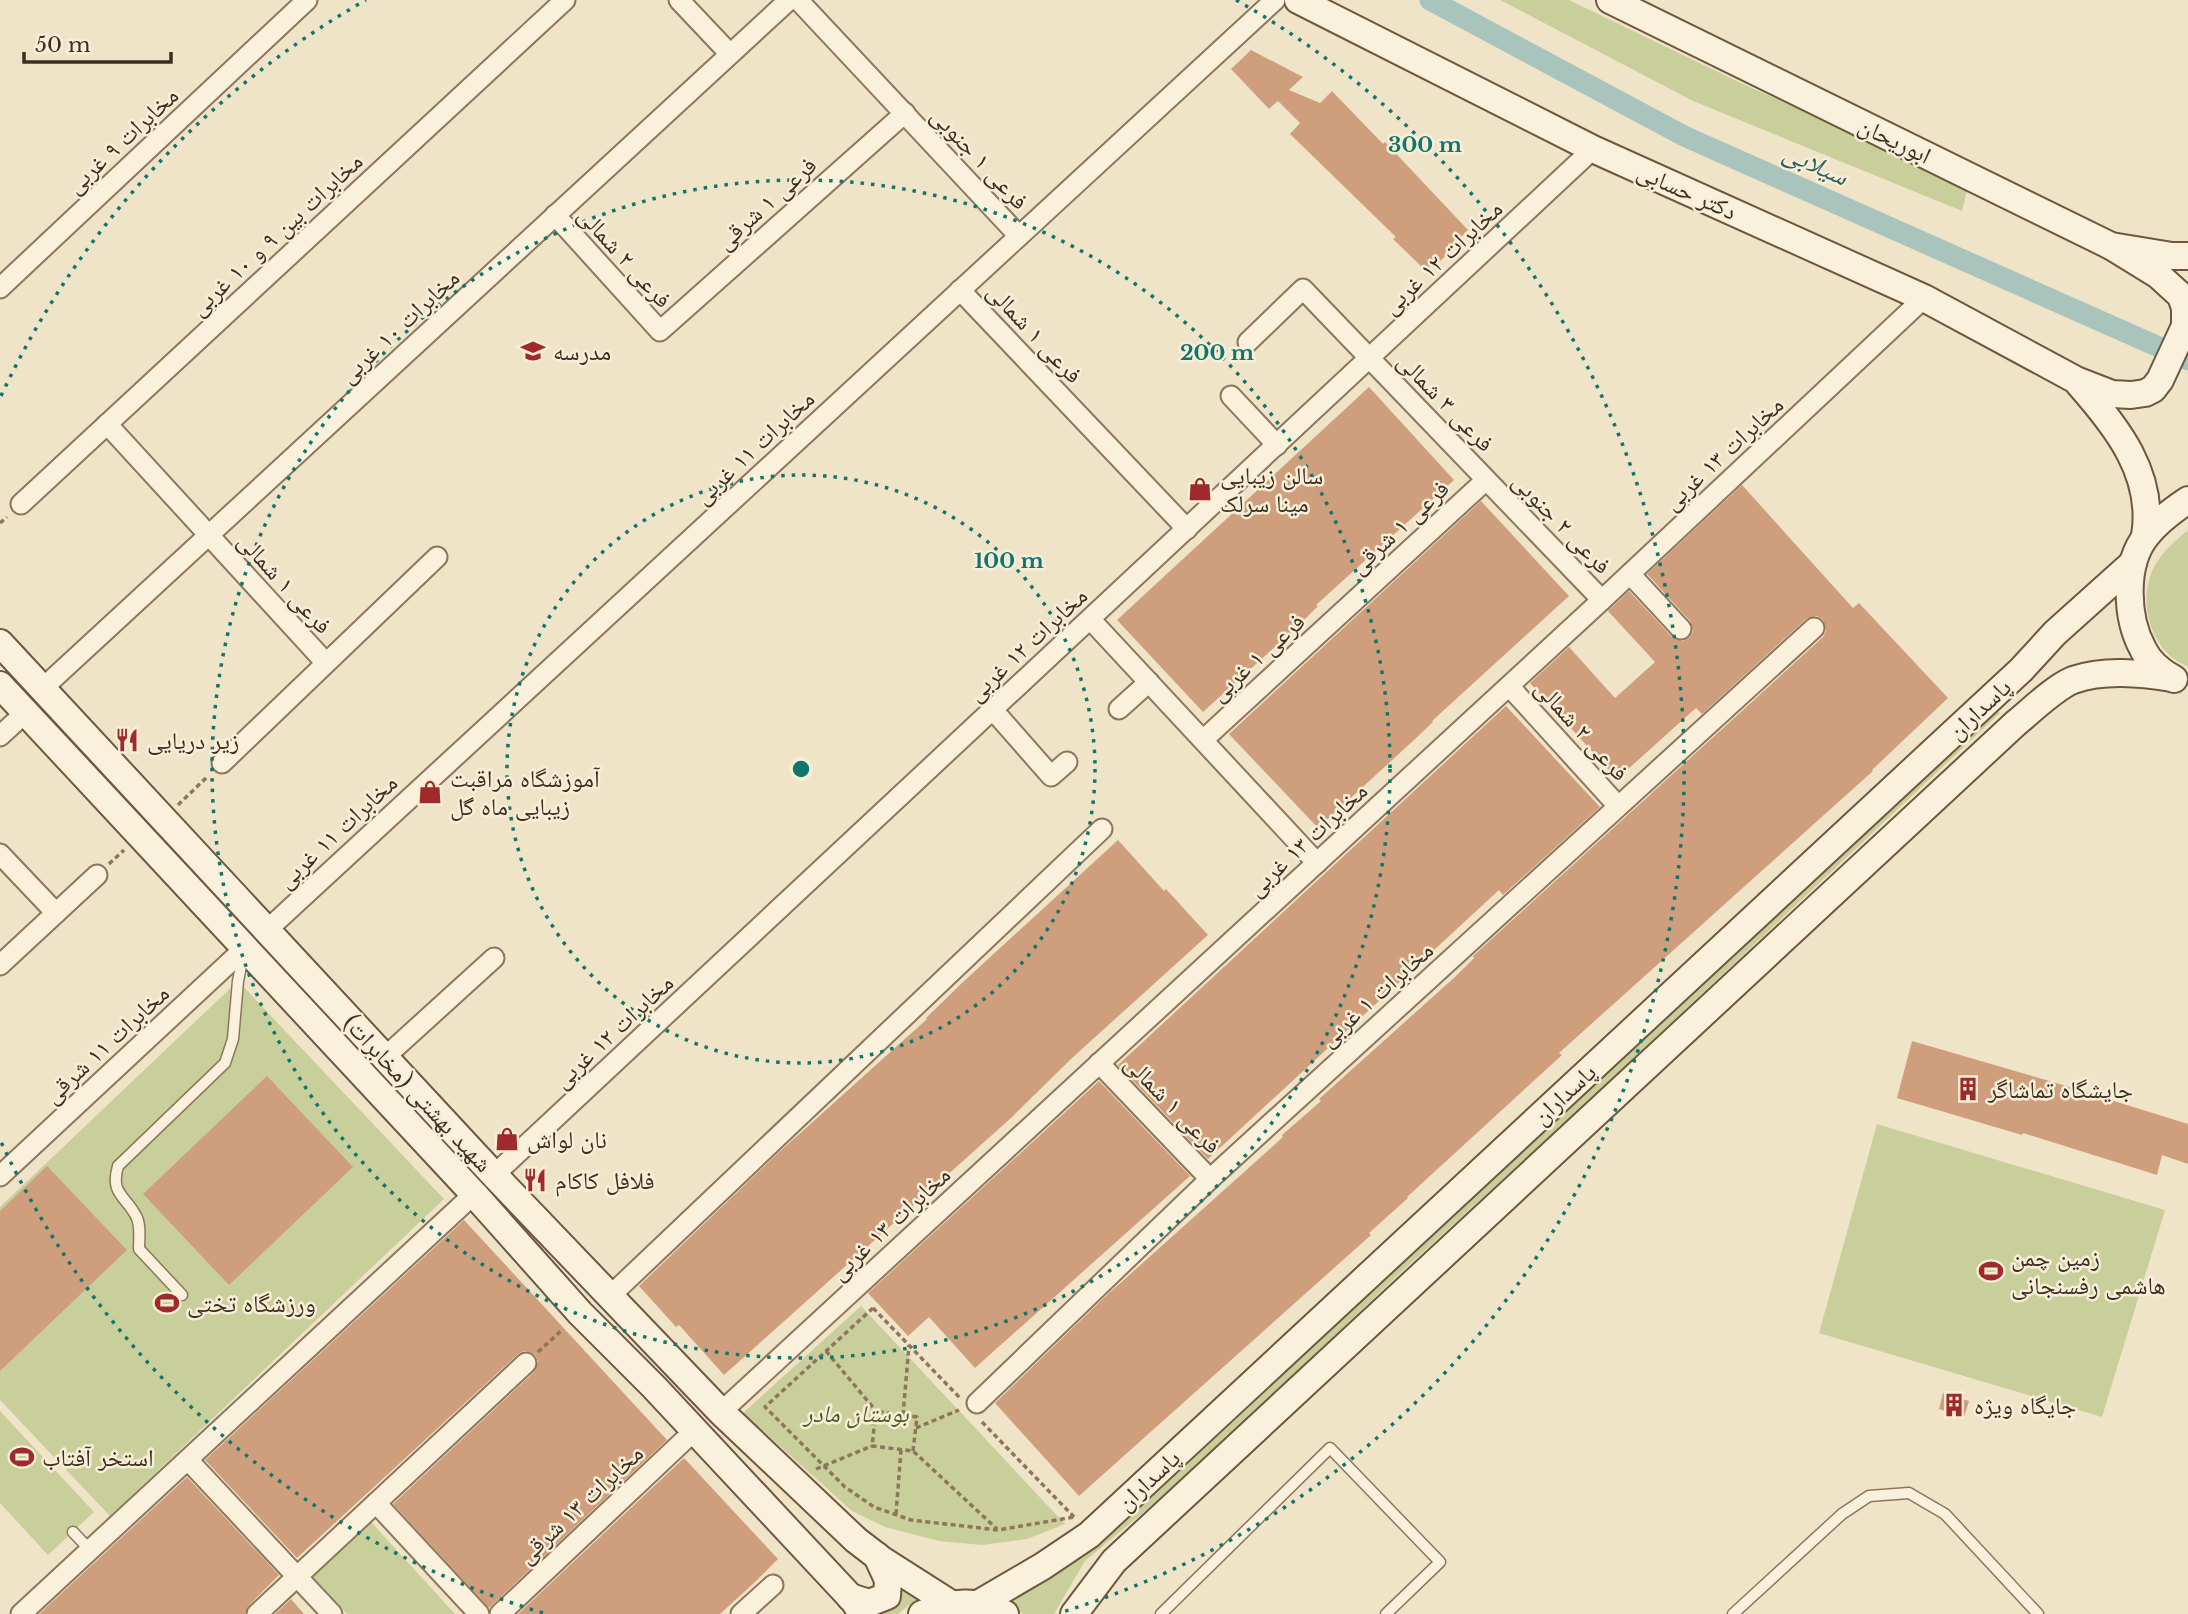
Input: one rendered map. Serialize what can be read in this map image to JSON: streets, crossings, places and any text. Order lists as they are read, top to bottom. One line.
{"streets":{"main road":["ابوریحان","دکتر حسابی","پاسداران","شهید بهشتی (مخابرات)"],"street":["مخابرات ۹ غربی","فرعی ۱ جنوبی","فرعی ۱ شرقی","مخابرات بین ۹ و ۱۰ غربی","فرعی ۲ شمالی","مخابرات ۱۲ غربی","مخابرات ۱۰ غربی","فرعی ۱ شمالی","فرعی ۳ شمالی","مخابرات ۱۱ غربی","مخابرات ۱۳ غربی","فرعی ۲ جنوبی","فرعی ۱ غربی","مخابرات ۱ غربی","مخابرات ۱۱ شرقی","مخابرات ۱۳ شرقی"]},"crossings":[["ابوریحان","دکتر حسابی"],["فرعی ۱ جنوبی","فرعی ۱ شرقی"],["فرعی ۱ جنوبی","مخابرات ۱۱ غربی"],["دکتر حسابی","مخابرات ۱۲ غربی"],["دکتر حسابی","مخابرات ۱۳ غربی"],["فرعی ۱ شرقی","فرعی ۲ شمالی"],["فرعی ۱ شرقی","فرعی ۳ شمالی"],["فرعی ۱ شرقی","فرعی ۲ جنوبی"],["فرعی ۱ شرقی","فرعی ۱ غربی"],["فرعی ۲ شمالی","مخابرات ۱۰ غربی"],["فرعی ۲ شمالی","مخابرات ۱۳ غربی"],["فرعی ۲ شمالی","مخابرات ۱ غربی"],["مخابرات ۱۲ غربی","فرعی ۱ شمالی"],["مخابرات ۱۲ غربی","فرعی ۳ شمالی"],["مخابرات ۱۲ غربی","شهید بهشتی (مخابرات)"],["مخابرات ۱۰ غربی","فرعی ۱ شمالی"],["مخابرات ۱۰ غربی","شهید بهشتی (مخابرات)"],["فرعی ۱ شمالی","مخابرات ۱۱ غربی"],["فرعی ۱ شمالی","مخابرات ۱۳ غربی"],["فرعی ۱ شمالی","مخابرات ۱ غربی"],["فرعی ۳ شمالی","فرعی ۲ جنوبی"],["مخابرات ۱۱ غربی","شهید بهشتی (مخابرات)"],["مخابرات ۱۳ غربی","فرعی ۲ جنوبی"],["مخابرات ۱۳ غربی","شهید بهشتی (مخابرات)"],["مخابرات ۱۱ شرقی","شهید بهشتی (مخابرات)"],["شهید بهشتی (مخابرات)","مخابرات ۱۳ شرقی"]],"water":["سیلابی"],"parks":["بوستان مادر"],"places":{"school or university":["مدرسه"],"shop":["سالن زیبایی مینا سرلک","آموزشگاه مراقبت زیبایی ماه گل","نان لواش"],"restaurant":["زیر دریایی","فلافل کاکام"],"building":["جایشگاه تماشاگر","جایگاه ویژه"],"sports":["زمین چمن هاشمی رفسنجانی","ورزشگاه تختی","استخر آفتاب"]},"scale_bar":"50 m","rings":["300 m","200 m","100 m"]}
